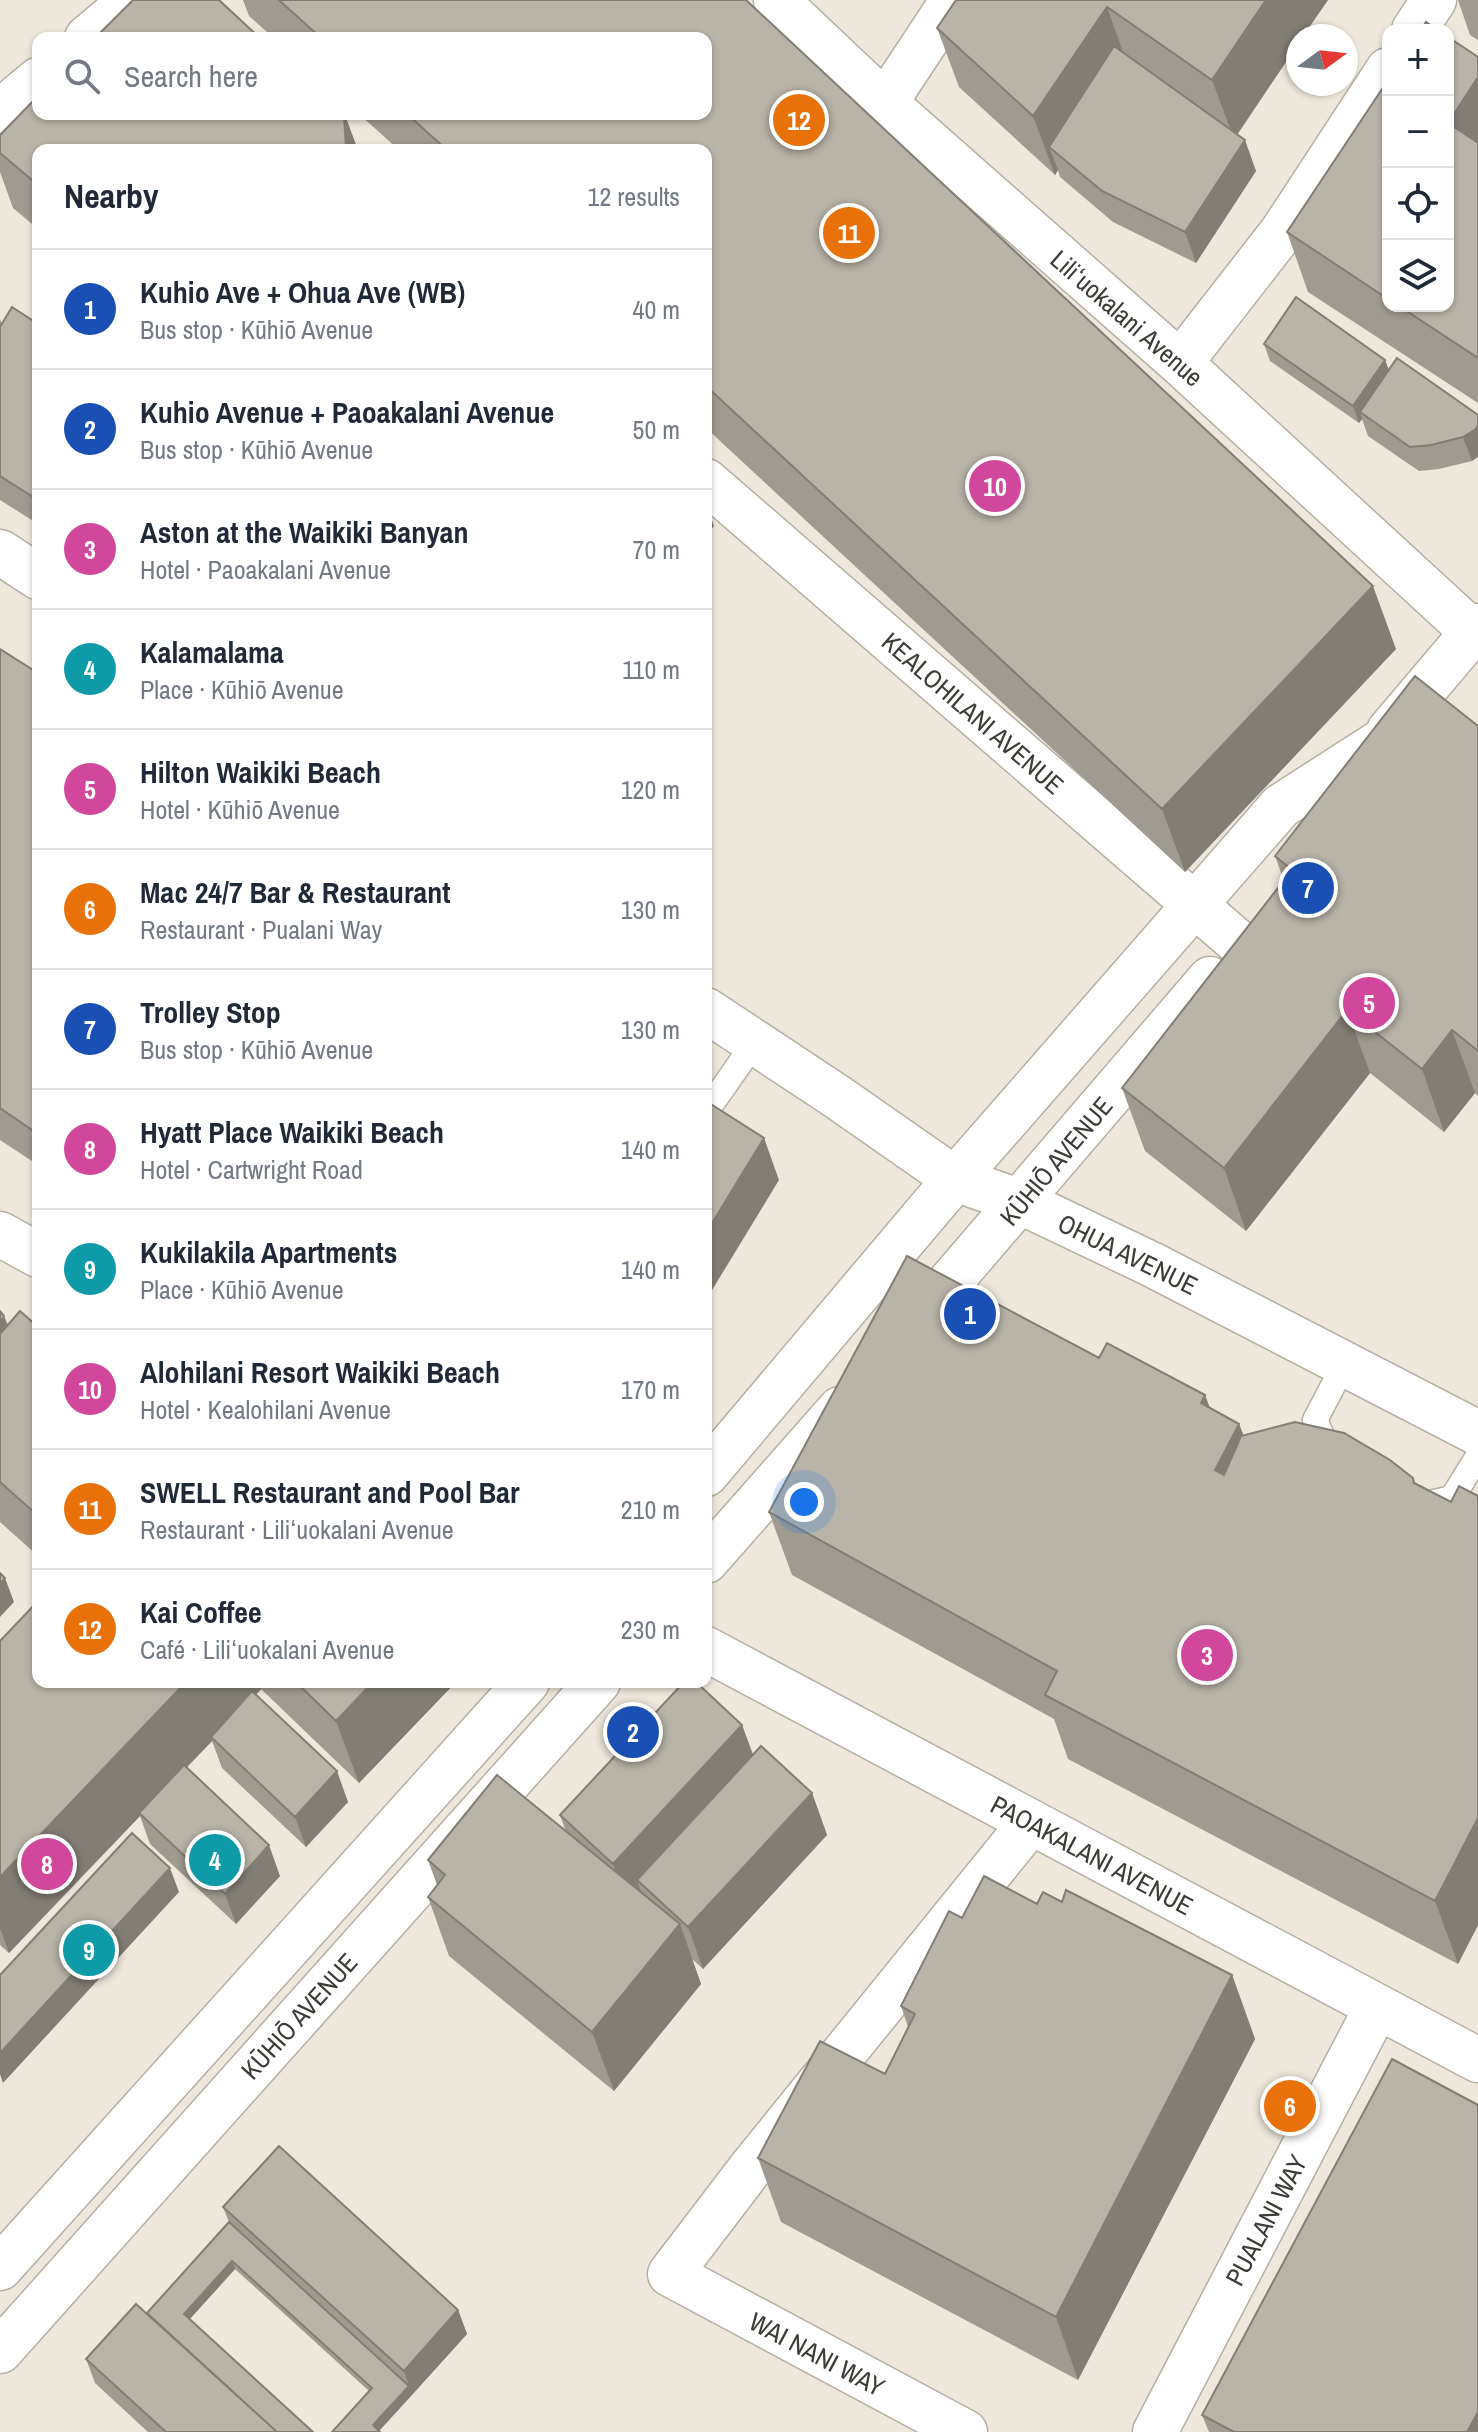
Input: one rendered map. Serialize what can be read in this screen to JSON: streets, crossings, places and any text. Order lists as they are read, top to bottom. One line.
{"streets":{"street":["Liliʻuokalani Avenue","KEALOHILANI AVENUE","KŪHIŌ AVENUE","OHUA AVENUE","PAOAKALANI AVENUE","PUALANI WAY","WAI NANI WAY"]},"crossings":[["KEALOHILANI AVENUE","KŪHIŌ AVENUE"],["KŪHIŌ AVENUE","OHUA AVENUE"],["PAOAKALANI AVENUE","PUALANI WAY"],["PAOAKALANI AVENUE","WAI NANI WAY"]],"north":"right","page":{"map_buttons":["+","−"],"search":"Search here","pins":["12","11","10","7","5","1","3","2","4","8","9","6"],"heading":["Nearby","12 results"],"list":[{"mark":"1","name":"Kuhio Ave + Ohua Ave (WB)","note":"Bus stop · Kūhiō Avenue","value":"40 m"},{"mark":"2","name":"Kuhio Avenue + Paoakalani Avenue","note":"Bus stop · Kūhiō Avenue","value":"50 m"},{"mark":"3","name":"Aston at the Waikiki Banyan","note":"Hotel · Paoakalani Avenue","value":"70 m"},{"mark":"4","name":"Kalamalama","note":"Place · Kūhiō Avenue","value":"110 m"},{"mark":"5","name":"Hilton Waikiki Beach","note":"Hotel · Kūhiō Avenue","value":"120 m"},{"mark":"6","name":"Mac 24/7 Bar & Restaurant","note":"Restaurant · Pualani Way","value":"130 m"},{"mark":"7","name":"Trolley Stop","note":"Bus stop · Kūhiō Avenue","value":"130 m"},{"mark":"8","name":"Hyatt Place Waikiki Beach","note":"Hotel · Cartwright Road","value":"140 m"},{"mark":"9","name":"Kukilakila Apartments","note":"Place · Kūhiō Avenue","value":"140 m"},{"mark":"10","name":"Alohilani Resort Waikiki Beach","note":"Hotel · Kealohilani Avenue","value":"170 m"},{"mark":"11","name":"SWELL Restaurant and Pool Bar","note":"Restaurant · Liliʻuokalani Avenue","value":"210 m"},{"mark":"12","name":"Kai Coffee","note":"Café · Liliʻuokalani Avenue","value":"230 m"}]}}
